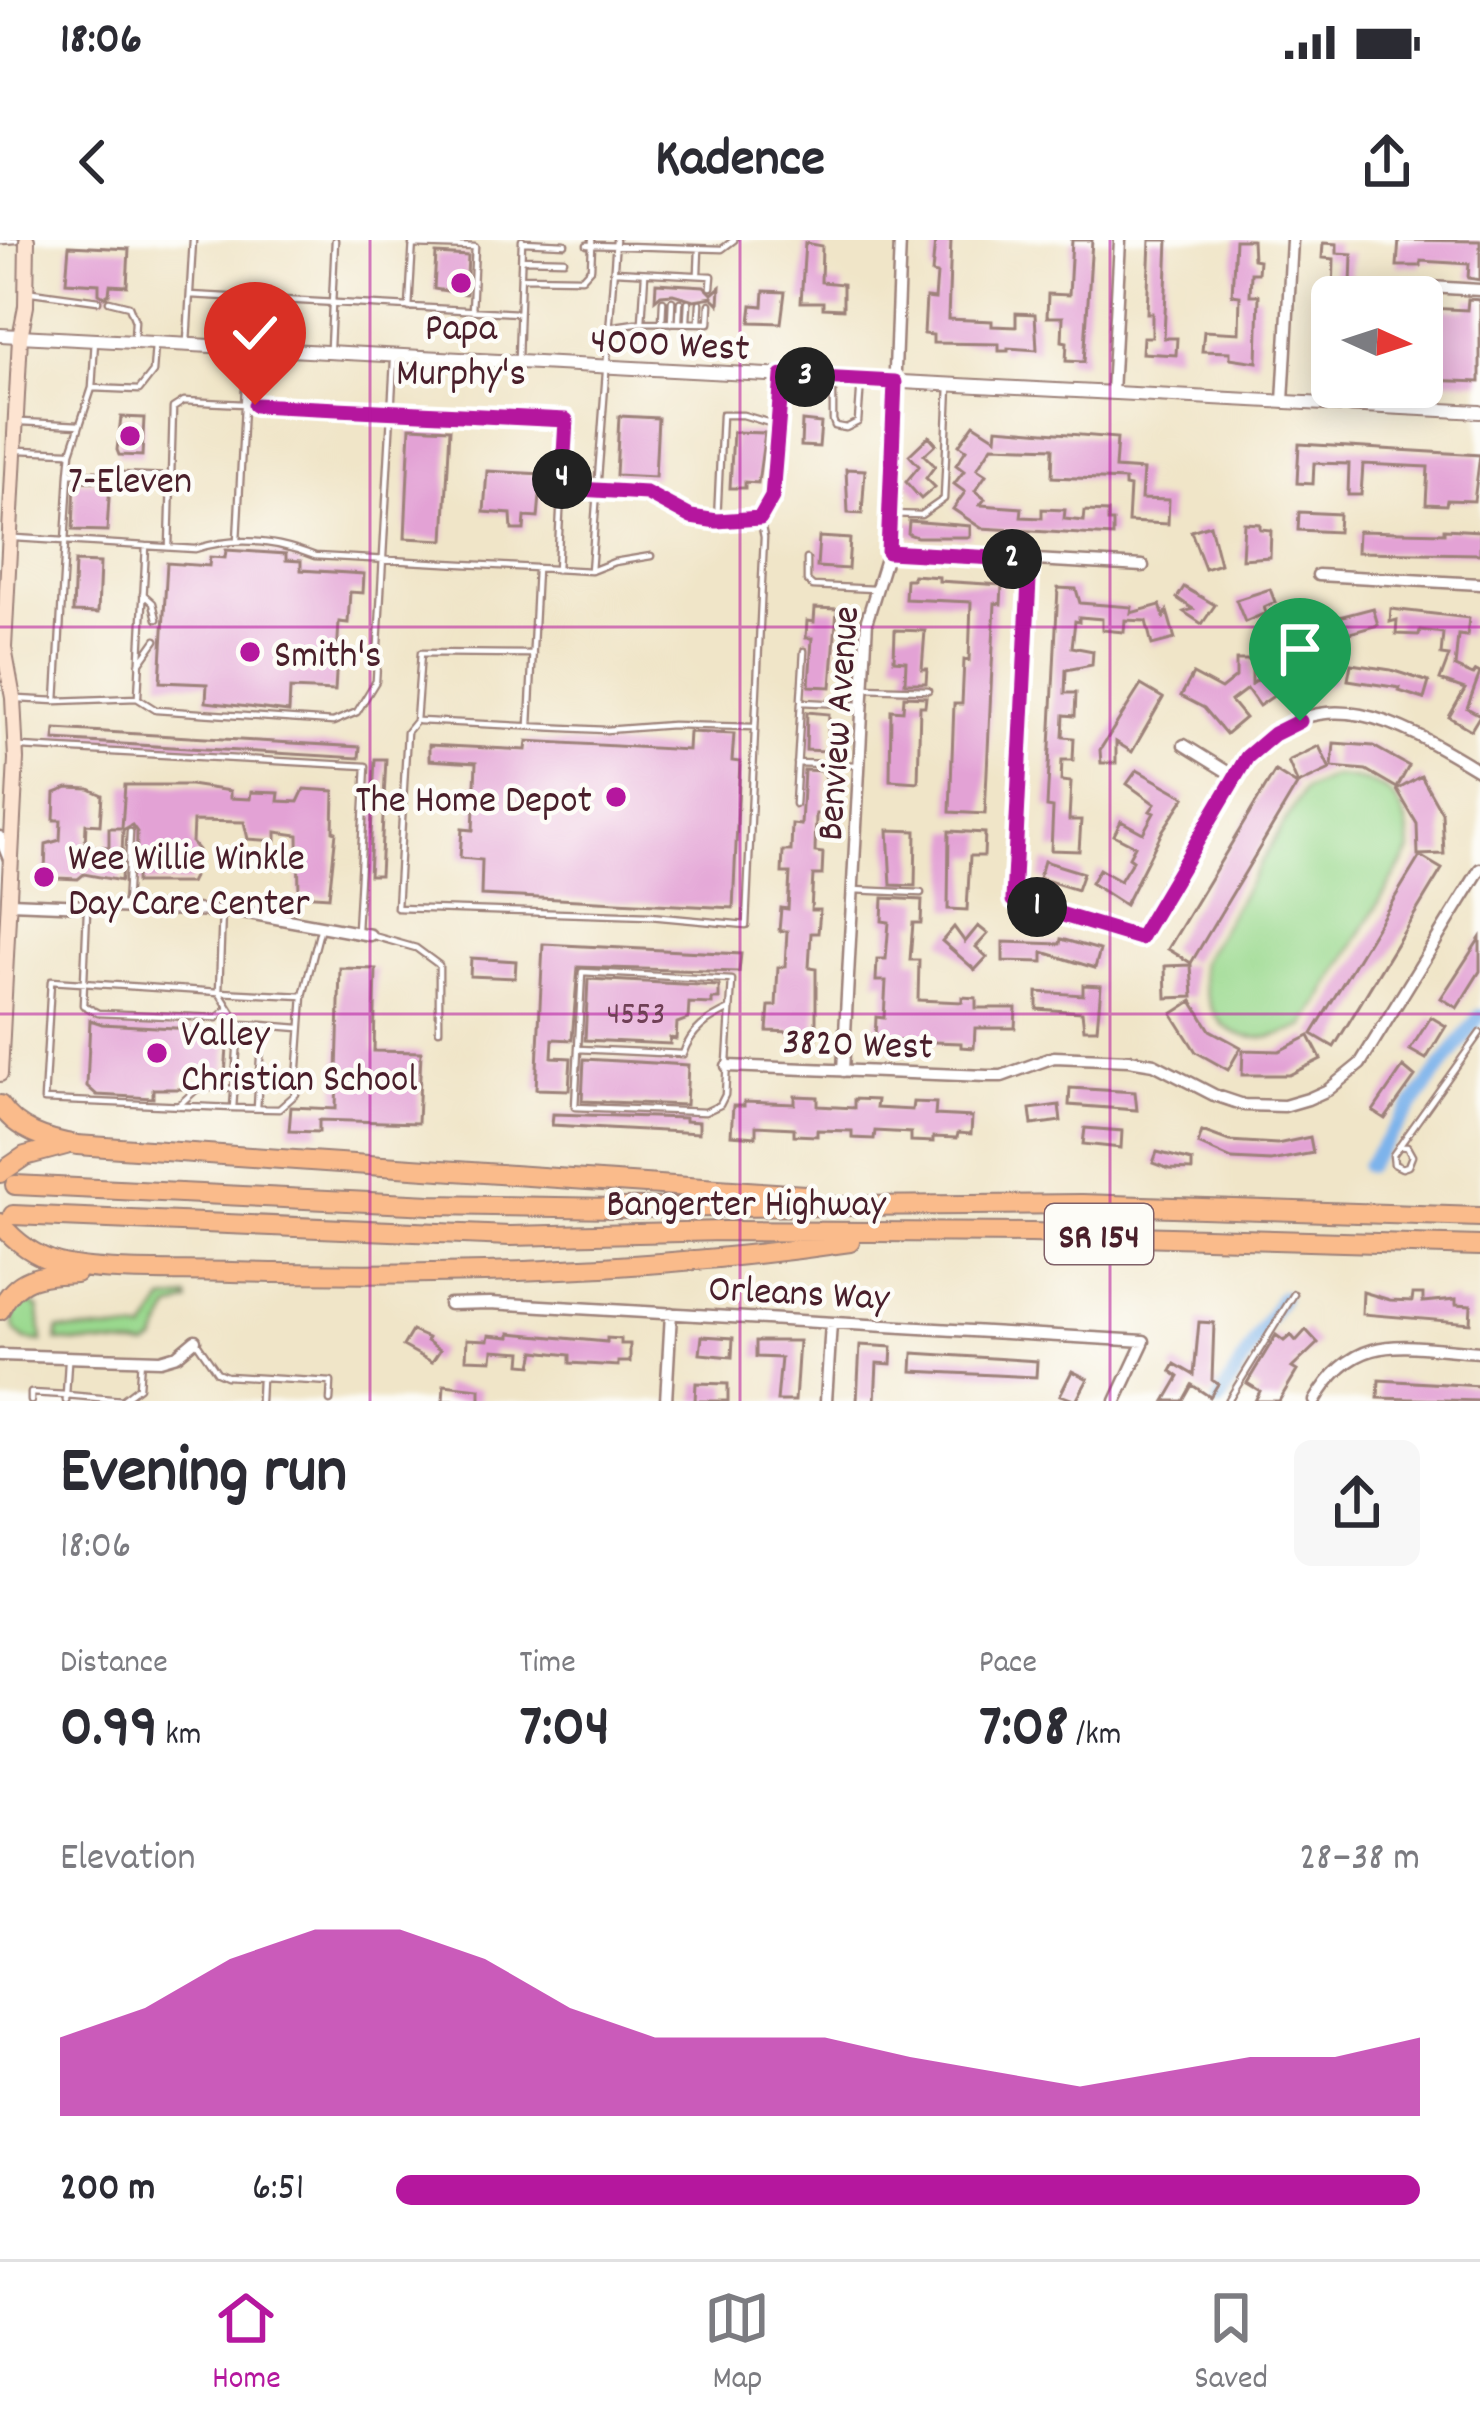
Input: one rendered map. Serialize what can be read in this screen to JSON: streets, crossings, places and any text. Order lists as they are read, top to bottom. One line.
{"streets":{"highway":["Bangerter Highway","SR 154"],"street":["4000 West","Benview Avenue","3820 West","Orleans Way"]},"crossings":[["4000 West","Benview Avenue"],["Benview Avenue","3820 West"]],"places":["Papa Murphy's","7-Eleven","Smith's","The Home Depot","Wee Willie Winkle Day Care Center","Valley Christian School"],"house_numbers":["4553"],"north":"right","page":{"status":"18:06","header":"Kadence","pins":["3","4","2","1"],"heading":["Evening run","18:06"],"stats":[["Distance","0.99 km"],["Time","7:04"],["Pace","7:08 /km"]],"chart":["Elevation","28–38 m"],"list":[{"name":"200 m","note":"6:51"}],"tabs":["Home","Map","Saved"]}}
